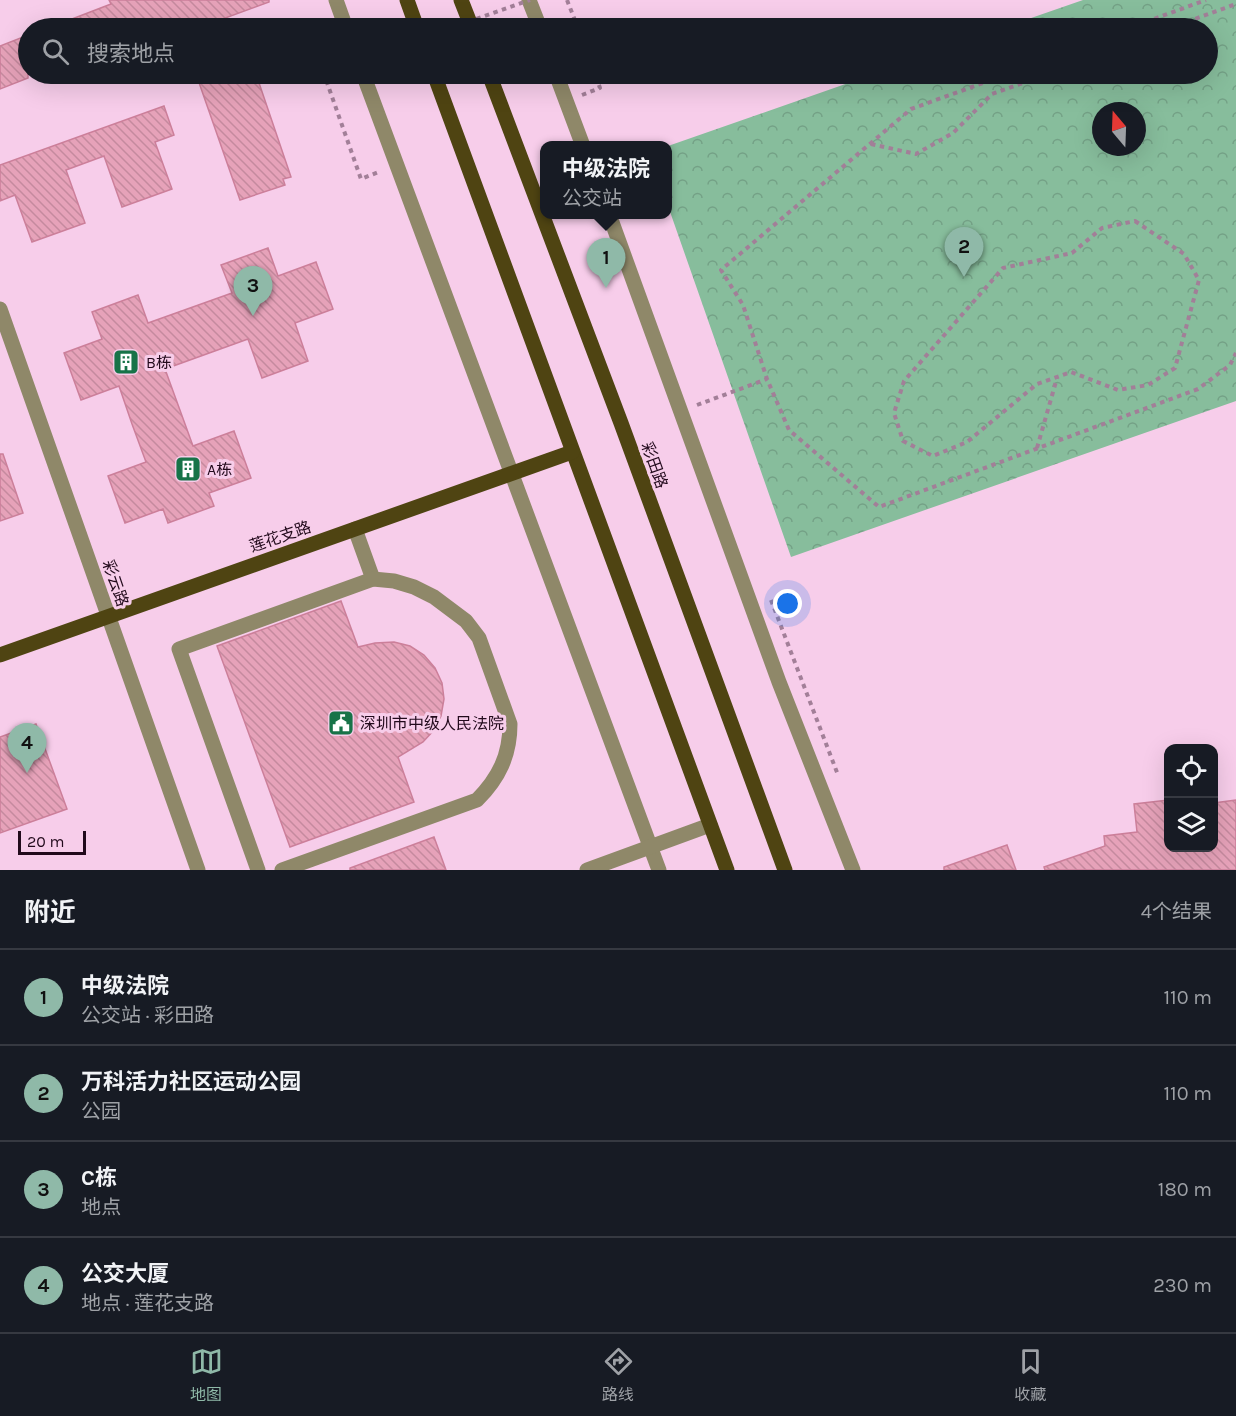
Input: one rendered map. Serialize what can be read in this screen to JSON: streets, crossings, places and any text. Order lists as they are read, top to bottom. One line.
{"streets":{"main road":["彩田路","莲花支路"],"street":["彩云路"]},"crossings":[["莲花支路","彩云路"]],"places":{"building":["B栋","A栋"],"public building":["深圳市中级人民法院"]},"scale_bar":"20 m","north":"top","page":{"search":"搜索地点","popup":["中级法院","公交站"],"pins":["2","1","3","4"],"scale":"20 m","heading":["附近","4个结果"],"list":[{"mark":"1","name":"中级法院","note":"公交站 · 彩田路","value":"110 m"},{"mark":"2","name":"万科活力社区运动公园","note":"公园","value":"110 m"},{"mark":"3","name":"C栋","note":"地点","value":"180 m"},{"mark":"4","name":"公交大厦","note":"地点 · 莲花支路","value":"230 m"}],"nav":["地图","路线","收藏"]}}
